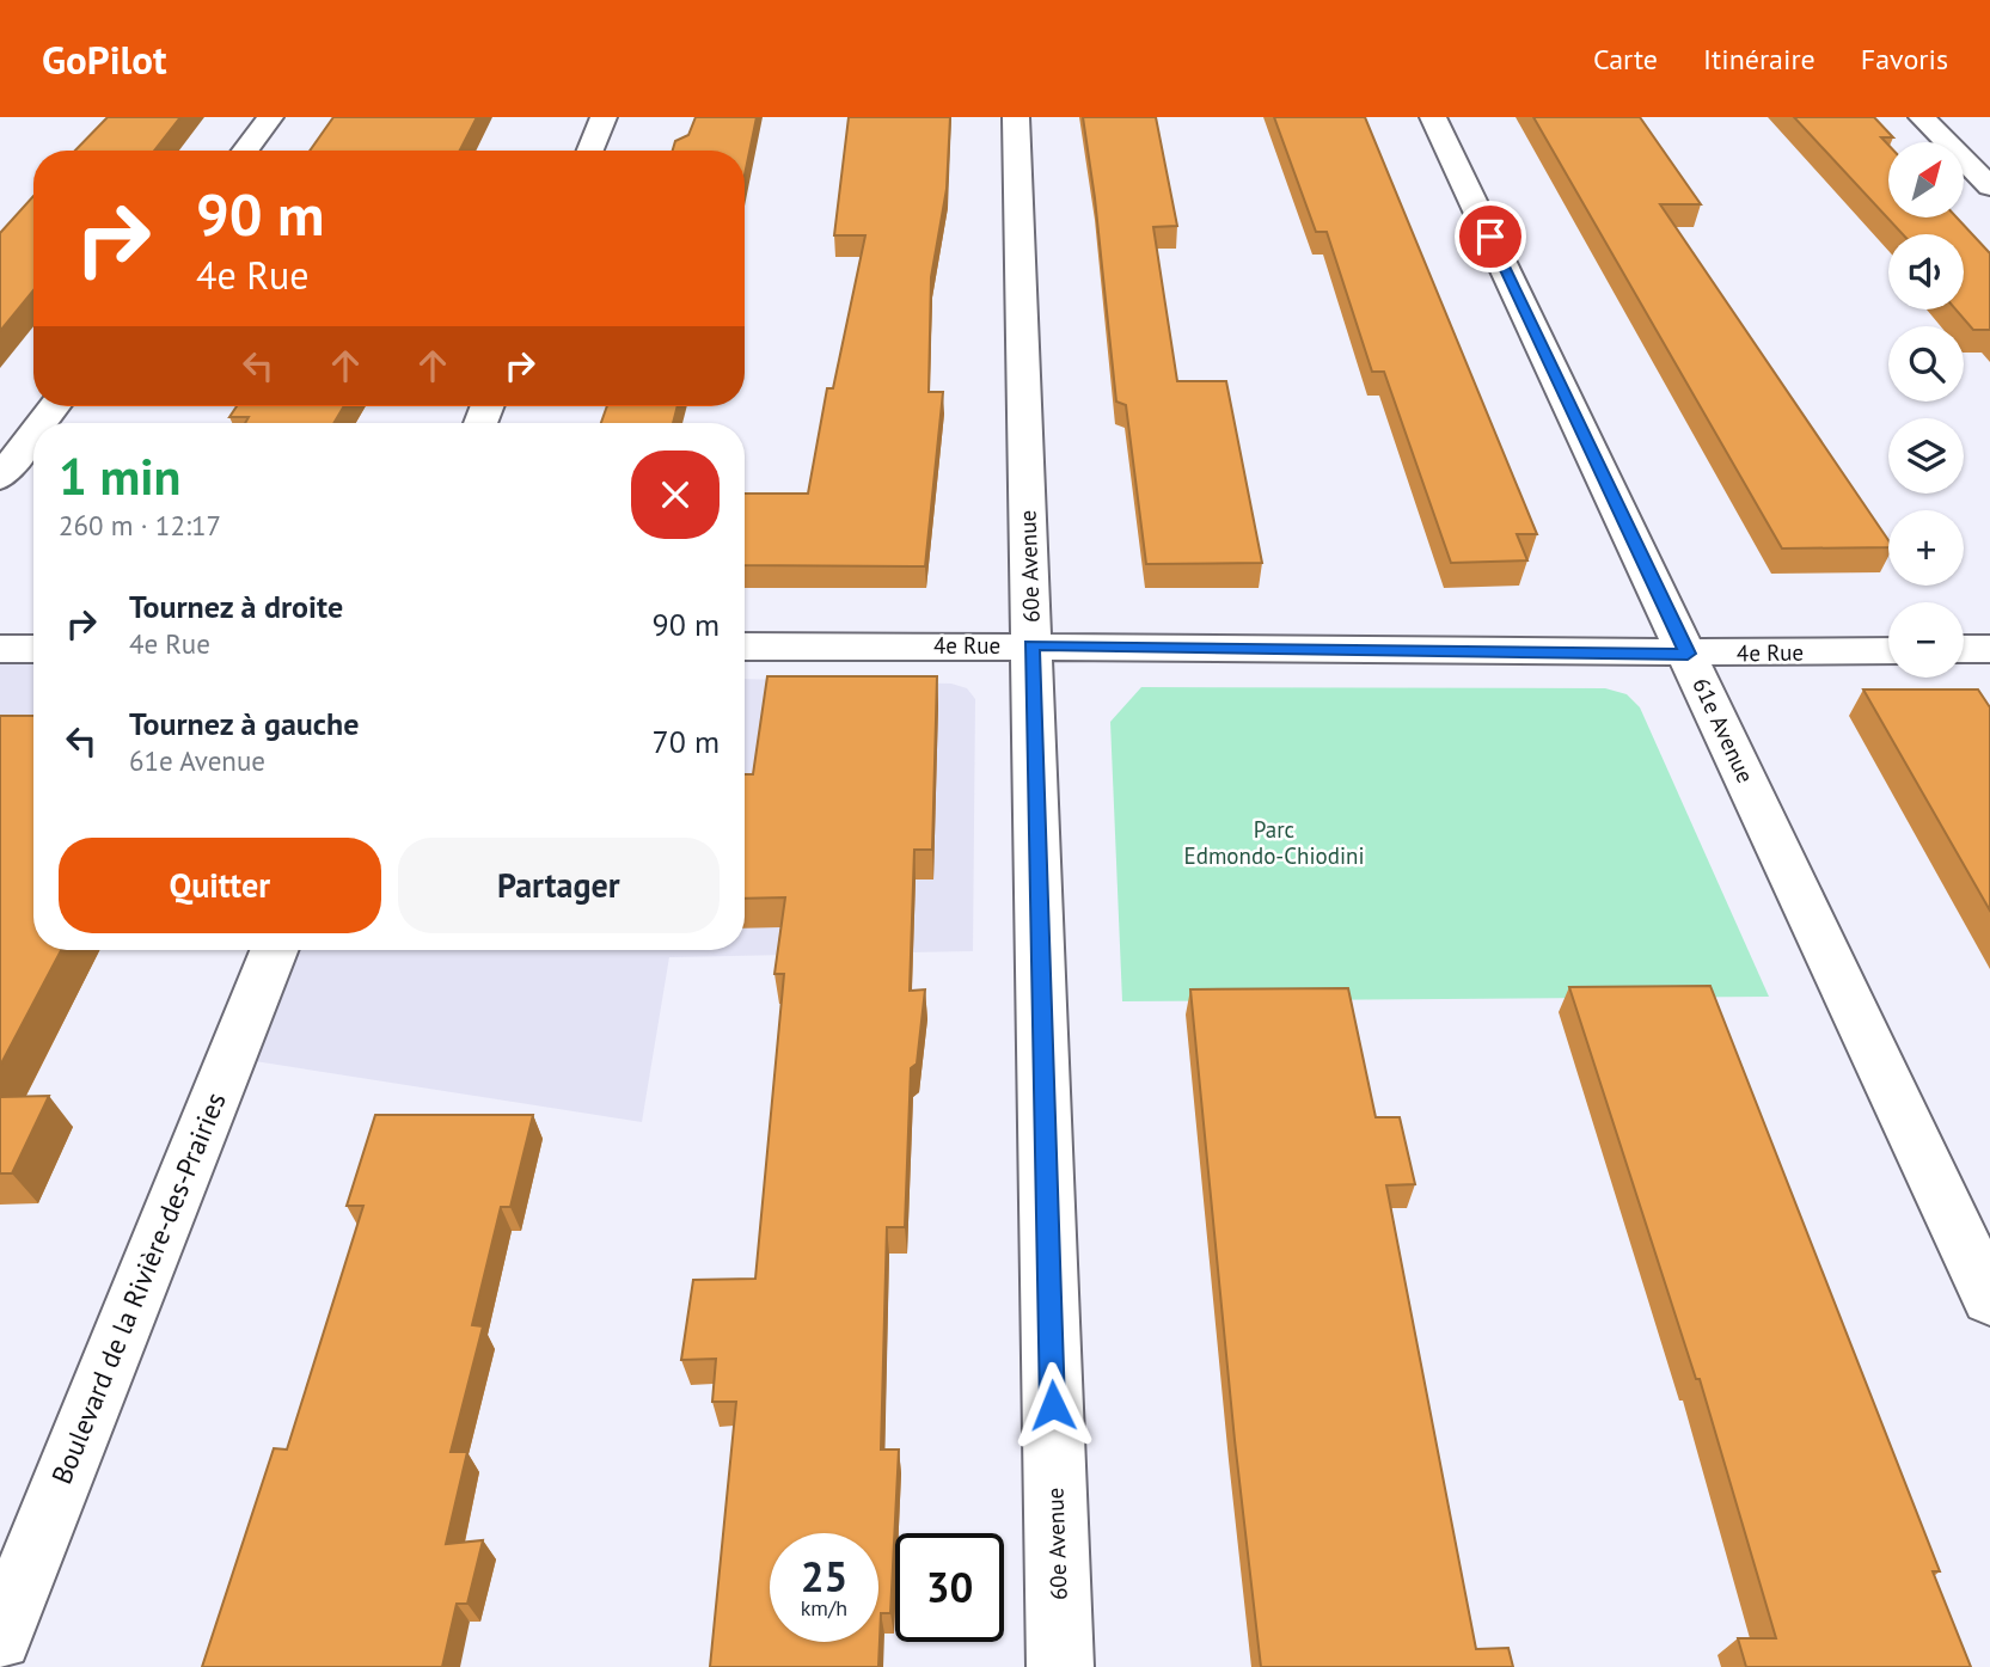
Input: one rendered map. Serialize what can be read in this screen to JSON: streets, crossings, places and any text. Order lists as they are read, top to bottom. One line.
{"streets":{"street":["60e Avenue","4e Rue","61e Avenue","Boulevard de la Rivière-des-Prairies"]},"crossings":[["60e Avenue","4e Rue"],["4e Rue","61e Avenue"]],"parks":["Parc Edmondo-Chiodini"],"north":"top right","page":{"header":"GoPilot","nav":["Carte","Itinéraire","Favoris"],"map_buttons":["+","−"],"turn":["90 m","4e Rue"],"heading":["1 min","260 m · 12:17"],"list":[{"name":"Tournez à droite","note":"4e Rue","value":"90 m"},{"name":"Tournez à gauche","note":"61e Avenue","value":"70 m"}],"buttons":["Quitter","Partager"],"speed":"25 km/h","limit":"30"}}
